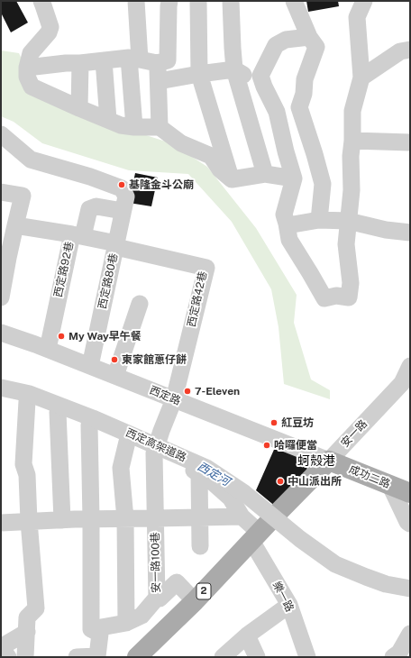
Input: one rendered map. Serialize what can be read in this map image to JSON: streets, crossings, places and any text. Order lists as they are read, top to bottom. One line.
{"streets":{"main road":["安一路","成功二路","2"],"street":["西定路92巷","西定路80巷","西定路42巷","西定路","西定高架道路","安一路100巷","樂一路"]},"crossings":[["西定路92巷","西定路80巷"],["西定路92巷","西定路42巷"],["西定路92巷","西定路"],["西定路80巷","西定路42巷"],["西定路80巷","西定路"],["西定路42巷","西定路"],["西定路","安一路"],["西定路","成功二路"],["安一路","成功二路"],["安一路","安一路100巷"],["安一路","樂一路"]],"districts":["蚵殼港"],"water":["西定河"],"places":["基隆金斗公廟","My Way早午餐","東家館蔥仔餅","7-Eleven","紅豆坊","哈囉便當","中山派出所"]}
